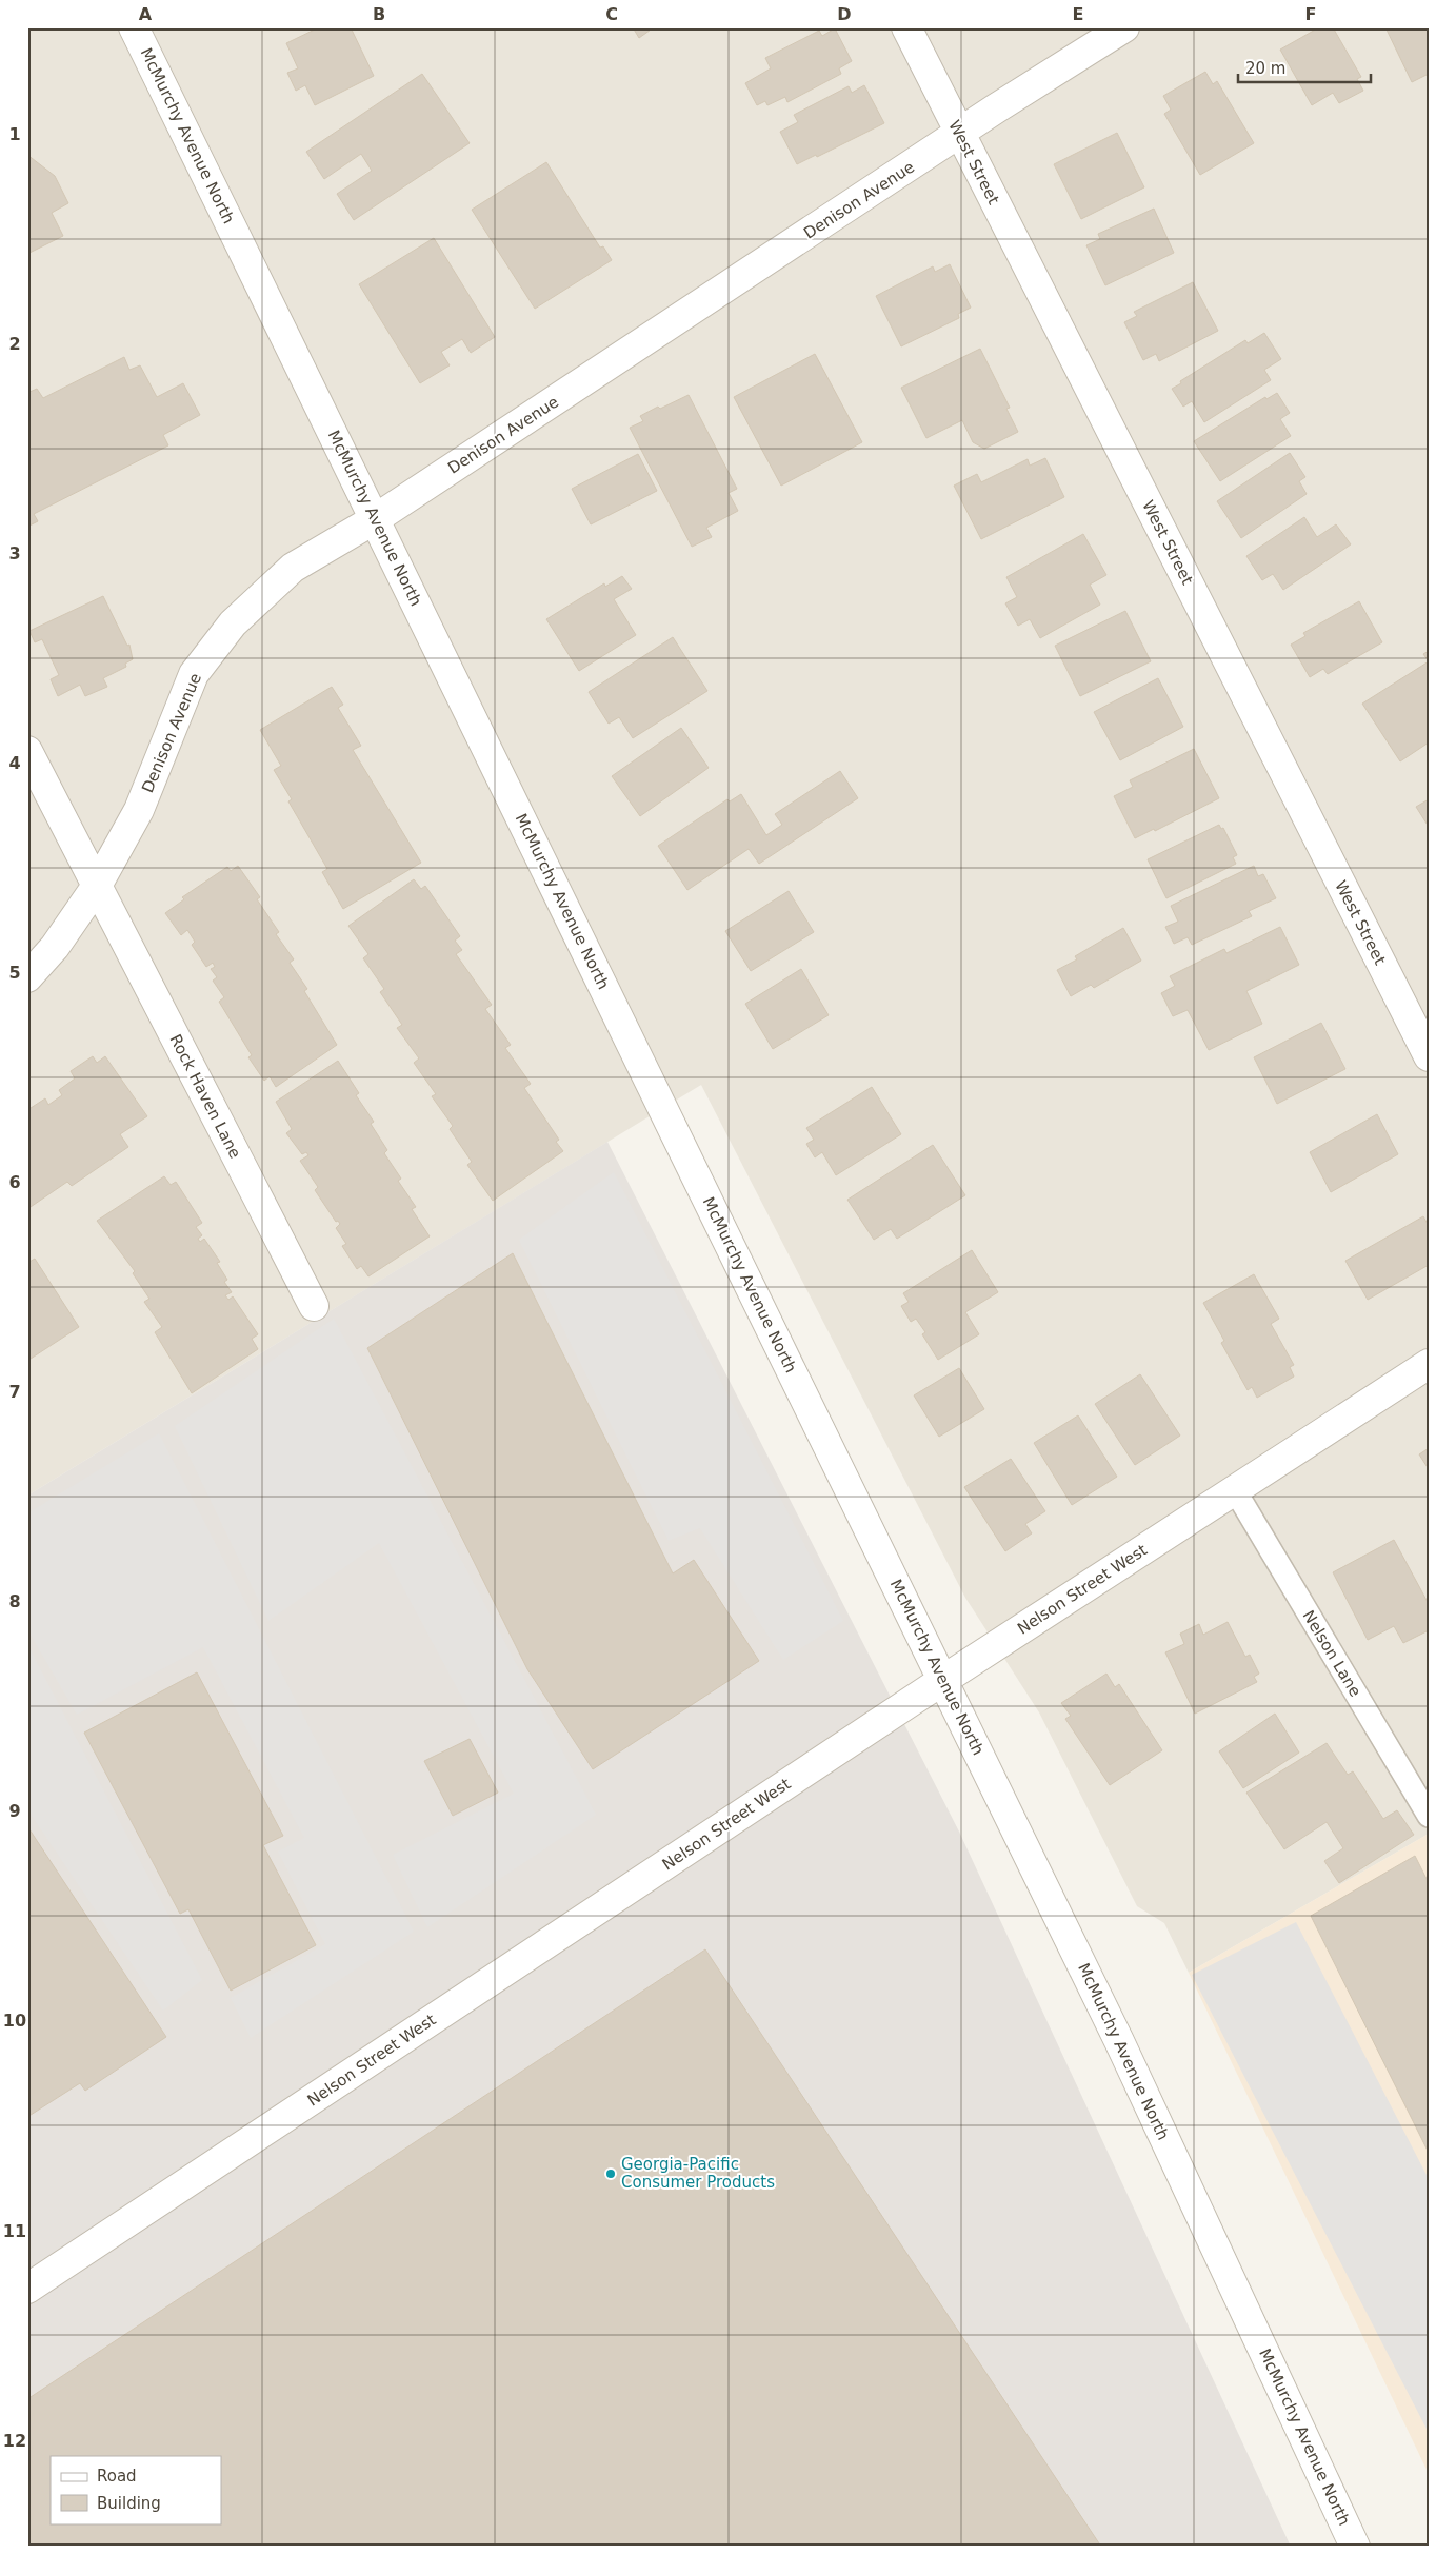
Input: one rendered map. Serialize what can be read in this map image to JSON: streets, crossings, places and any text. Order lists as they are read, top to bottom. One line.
{"streets":{"street":["McMurchy Avenue North","West Street","Denison Avenue","Rock Haven Lane","Nelson Street West"],"lane":["Nelson Lane"]},"crossings":[["McMurchy Avenue North","Denison Avenue"],["McMurchy Avenue North","Nelson Street West"],["West Street","Denison Avenue"],["Denison Avenue","Rock Haven Lane"],["Nelson Street West","Nelson Lane"]],"places":["Georgia-Pacific Consumer Products"],"legend":["Road","Building"],"scale_bar":"20 m","grid":{"columns":["A","B","C","D","E","F"],"rows":["1","2","3","4","5","6","7","8","9","10","11","12"]}}
